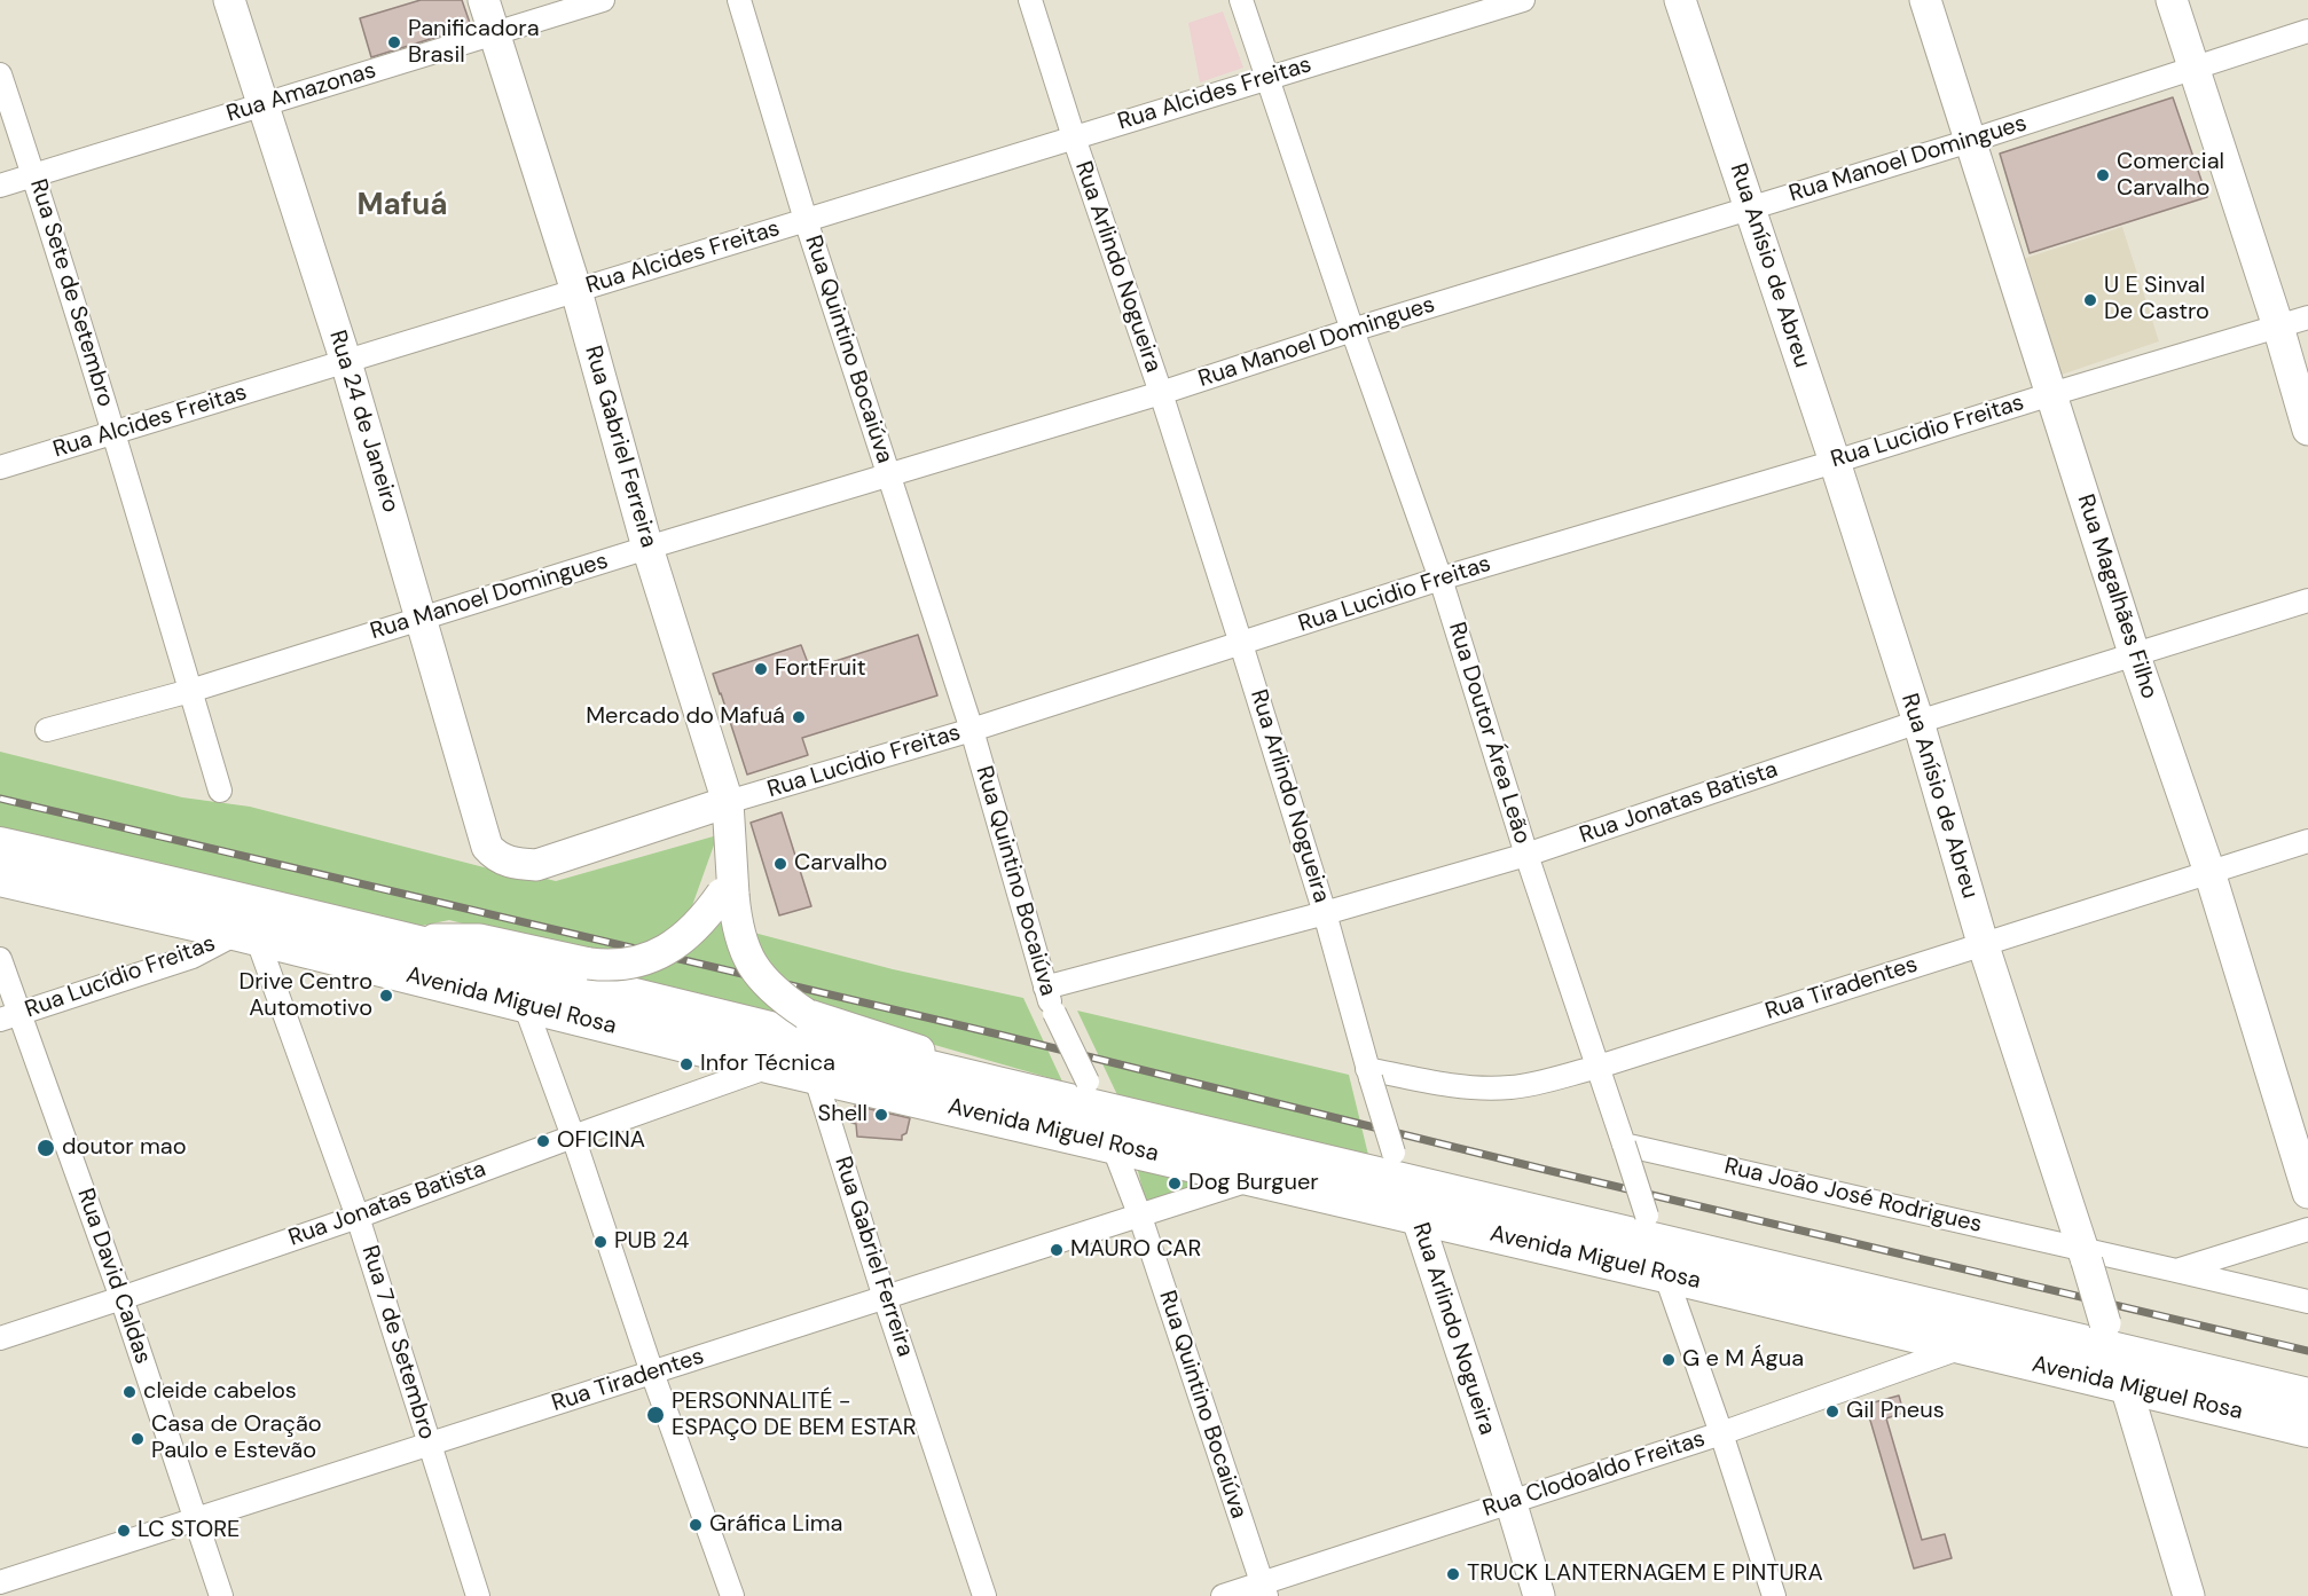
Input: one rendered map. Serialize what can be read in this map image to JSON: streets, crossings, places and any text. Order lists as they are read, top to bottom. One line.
{"streets":{"main road":["Rua Anísio de Abreu","Rua Arlindo Nogueira","Rua 24 de Janeiro","Rua Lucidio Freitas","Rua Gabriel Ferreira","Rua Magalhães Filho","Avenida Miguel Rosa"],"street":["Rua Amazonas","Rua Alcides Freitas","Rua Manoel Domingues","Rua Sete de Setembro","Rua Quintino Bocaiúva","Rua Doutor Área Leão","Rua Jonatas Batista","Rua Lucídio Freitas","Rua Tiradentes","Rua João José Rodrigues","Rua David Caldas","Rua 7 de Setembro","Rua Clodoaldo Freitas"]},"crossings":[["Rua Amazonas","Rua Sete de Setembro"],["Rua Amazonas","Rua 24 de Janeiro"],["Rua Amazonas","Rua Gabriel Ferreira"],["Rua Alcides Freitas","Rua Arlindo Nogueira"],["Rua Alcides Freitas","Rua Sete de Setembro"],["Rua Alcides Freitas","Rua Quintino Bocaiúva"],["Rua Alcides Freitas","Rua 24 de Janeiro"],["Rua Alcides Freitas","Rua Gabriel Ferreira"],["Rua Alcides Freitas","Rua Doutor Área Leão"],["Rua Manoel Domingues","Rua Anísio de Abreu"],["Rua Manoel Domingues","Rua Arlindo Nogueira"],["Rua Manoel Domingues","Rua Sete de Setembro"],["Rua Manoel Domingues","Rua Quintino Bocaiúva"],["Rua Manoel Domingues","Rua 24 de Janeiro"],["Rua Manoel Domingues","Rua Gabriel Ferreira"],["Rua Manoel Domingues","Rua Magalhães Filho"],["Rua Manoel Domingues","Rua Doutor Área Leão"],["Rua Anísio de Abreu","Rua Lucidio Freitas"],["Rua Anísio de Abreu","Rua Jonatas Batista"],["Rua Anísio de Abreu","Rua Tiradentes"],["Rua Anísio de Abreu","Avenida Miguel Rosa"],["Rua Anísio de Abreu","Rua João José Rodrigues"],["Rua Arlindo Nogueira","Rua Lucidio Freitas"],["Rua Arlindo Nogueira","Rua Jonatas Batista"],["Rua Arlindo Nogueira","Rua Tiradentes"],["Rua Arlindo Nogueira","Avenida Miguel Rosa"],["Rua Arlindo Nogueira","Rua Clodoaldo Freitas"],["Rua Quintino Bocaiúva","Rua Lucidio Freitas"],["Rua Quintino Bocaiúva","Rua Jonatas Batista"],["Rua Quintino Bocaiúva","Rua Tiradentes"],["Rua Quintino Bocaiúva","Avenida Miguel Rosa"],["Rua Quintino Bocaiúva","Rua Clodoaldo Freitas"],["Rua 24 de Janeiro","Rua Lucidio Freitas"],["Rua Lucidio Freitas","Rua Gabriel Ferreira"],["Rua Lucidio Freitas","Rua Magalhães Filho"],["Rua Lucidio Freitas","Rua Doutor Área Leão"],["Rua Gabriel Ferreira","Rua Tiradentes"],["Rua Gabriel Ferreira","Avenida Miguel Rosa"],["Rua Magalhães Filho","Rua Jonatas Batista"],["Rua Magalhães Filho","Rua Tiradentes"],["Rua Doutor Área Leão","Rua Jonatas Batista"],["Rua Doutor Área Leão","Rua Tiradentes"],["Rua Doutor Área Leão","Avenida Miguel Rosa"],["Rua Doutor Área Leão","Rua João José Rodrigues"],["Rua Doutor Área Leão","Rua Clodoaldo Freitas"],["Rua Jonatas Batista","Avenida Miguel Rosa"],["Rua Jonatas Batista","Rua David Caldas"],["Rua Jonatas Batista","Rua 7 de Setembro"],["Rua Lucídio Freitas","Avenida Miguel Rosa"],["Rua Lucídio Freitas","Rua David Caldas"],["Rua Lucídio Freitas","Rua 7 de Setembro"],["Rua Tiradentes","Avenida Miguel Rosa"],["Rua Tiradentes","Rua David Caldas"],["Rua Tiradentes","Rua 7 de Setembro"],["Avenida Miguel Rosa","Rua 7 de Setembro"],["Avenida Miguel Rosa","Rua Clodoaldo Freitas"]],"districts":["Mafuá"],"places":["Panificadora Brasil","Comercial Carvalho","U E Sinval De Castro","FortFruit","Mercado do Mafuá","Carvalho","Drive Centro Automotivo","Infor Técnica","Shell","OFICINA","doutor mao","Dog Burguer","PUB 24","MAURO CAR","G e M Água","cleide cabelos","Gil Pneus","PERSONNALITÉ - ESPAÇO DE BEM ESTAR","Casa de Oração Paulo e Estevão","Gráfica Lima","LC STORE","TRUCK LANTERNAGEM E PINTURA"]}
